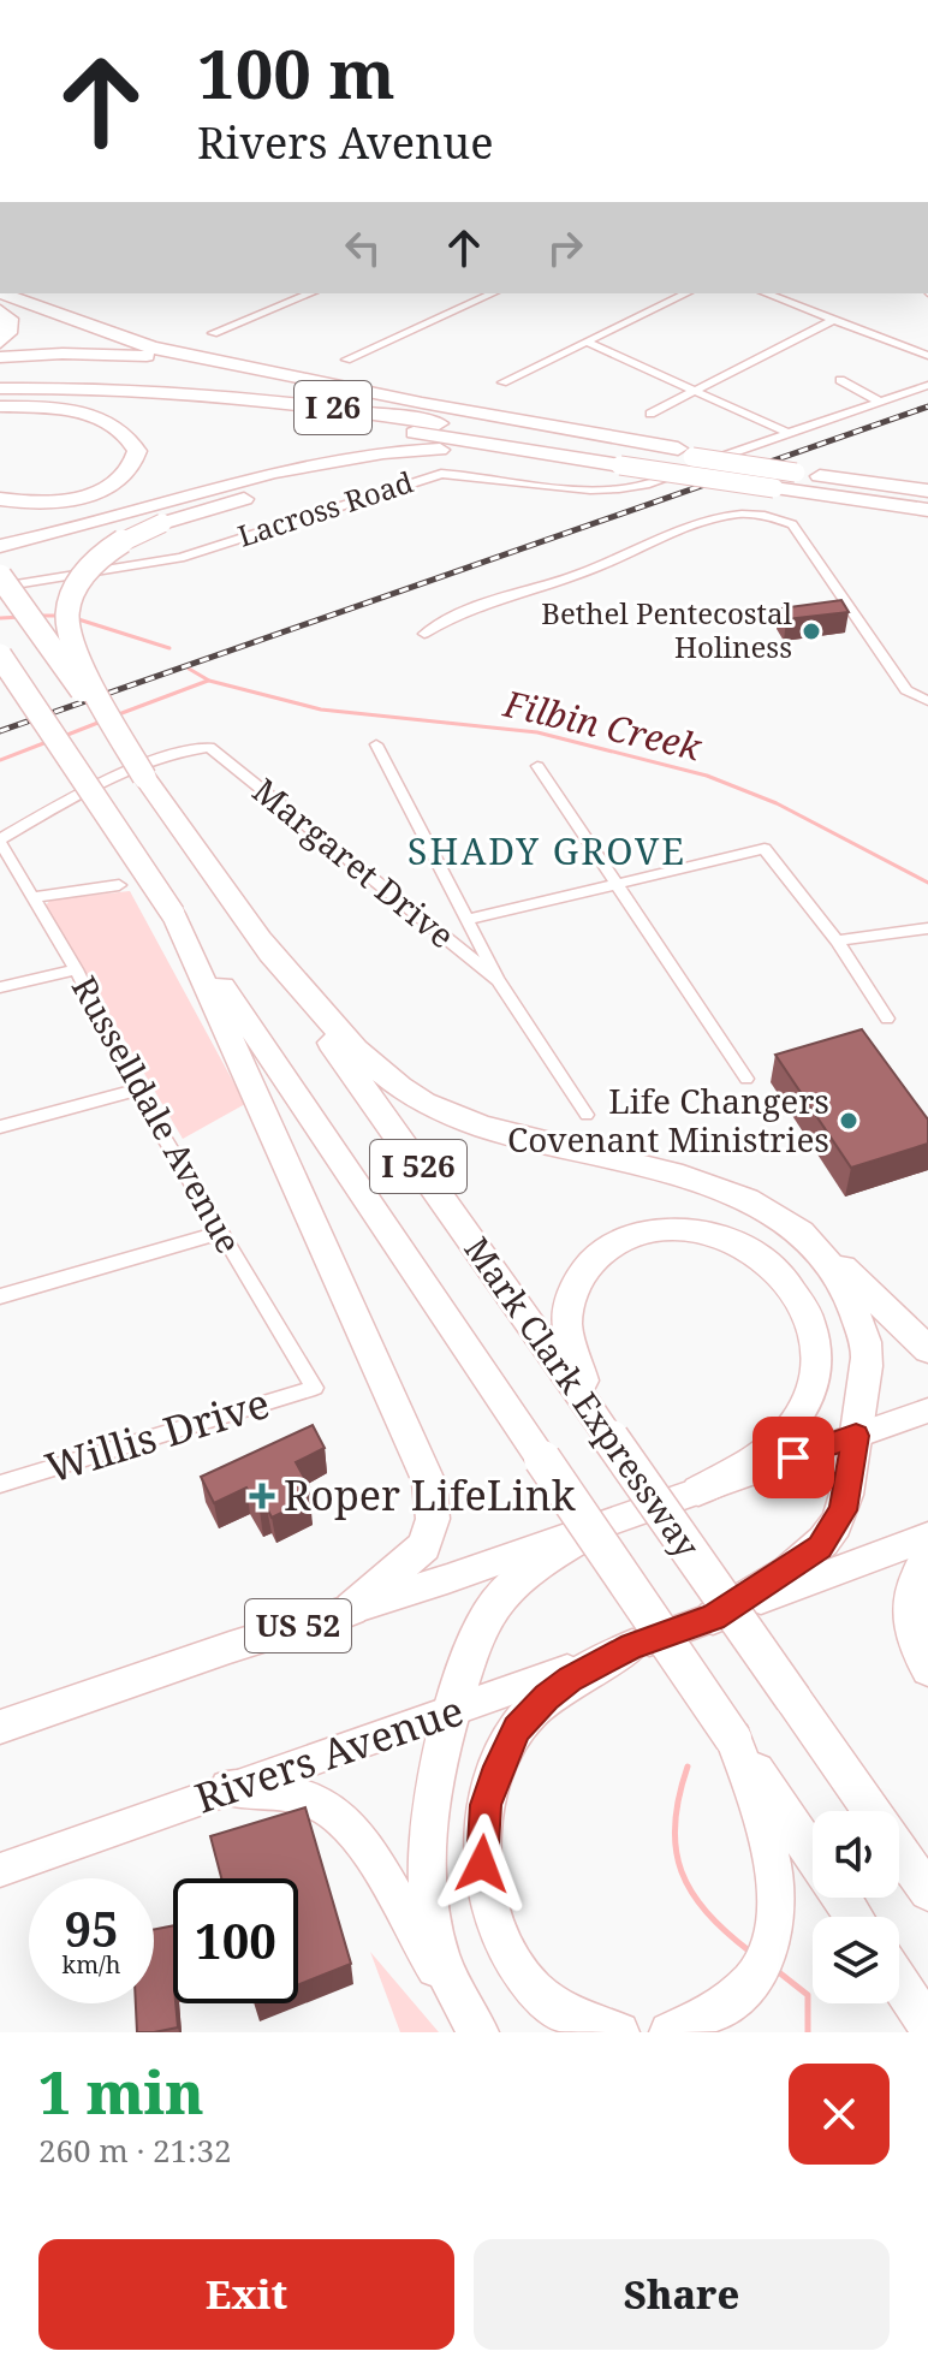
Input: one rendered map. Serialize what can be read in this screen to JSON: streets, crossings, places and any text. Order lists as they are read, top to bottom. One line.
{"streets":{"highway":["I 26","I 526","Mark Clark Expressway"],"main road":["US 52","Rivers Avenue"],"street":["Lacross Road","Margaret Drive","Russelldale Avenue","Willis Drive"]},"crossings":[["Margaret Drive","Russelldale Avenue"],["Russelldale Avenue","Willis Drive"]],"districts":["SHADY GROVE"],"water":["Filbin Creek"],"places":{"other":["Bethel Pentecostal Holiness","Life Changers Covenant Ministries"],"health":["Roper LifeLink"]},"page":{"turn":["100 m","Rivers Avenue"],"speed":"95 km/h","limit":"100","heading":["1 min","260 m · 21:32"],"buttons":["Exit","Share"]}}
